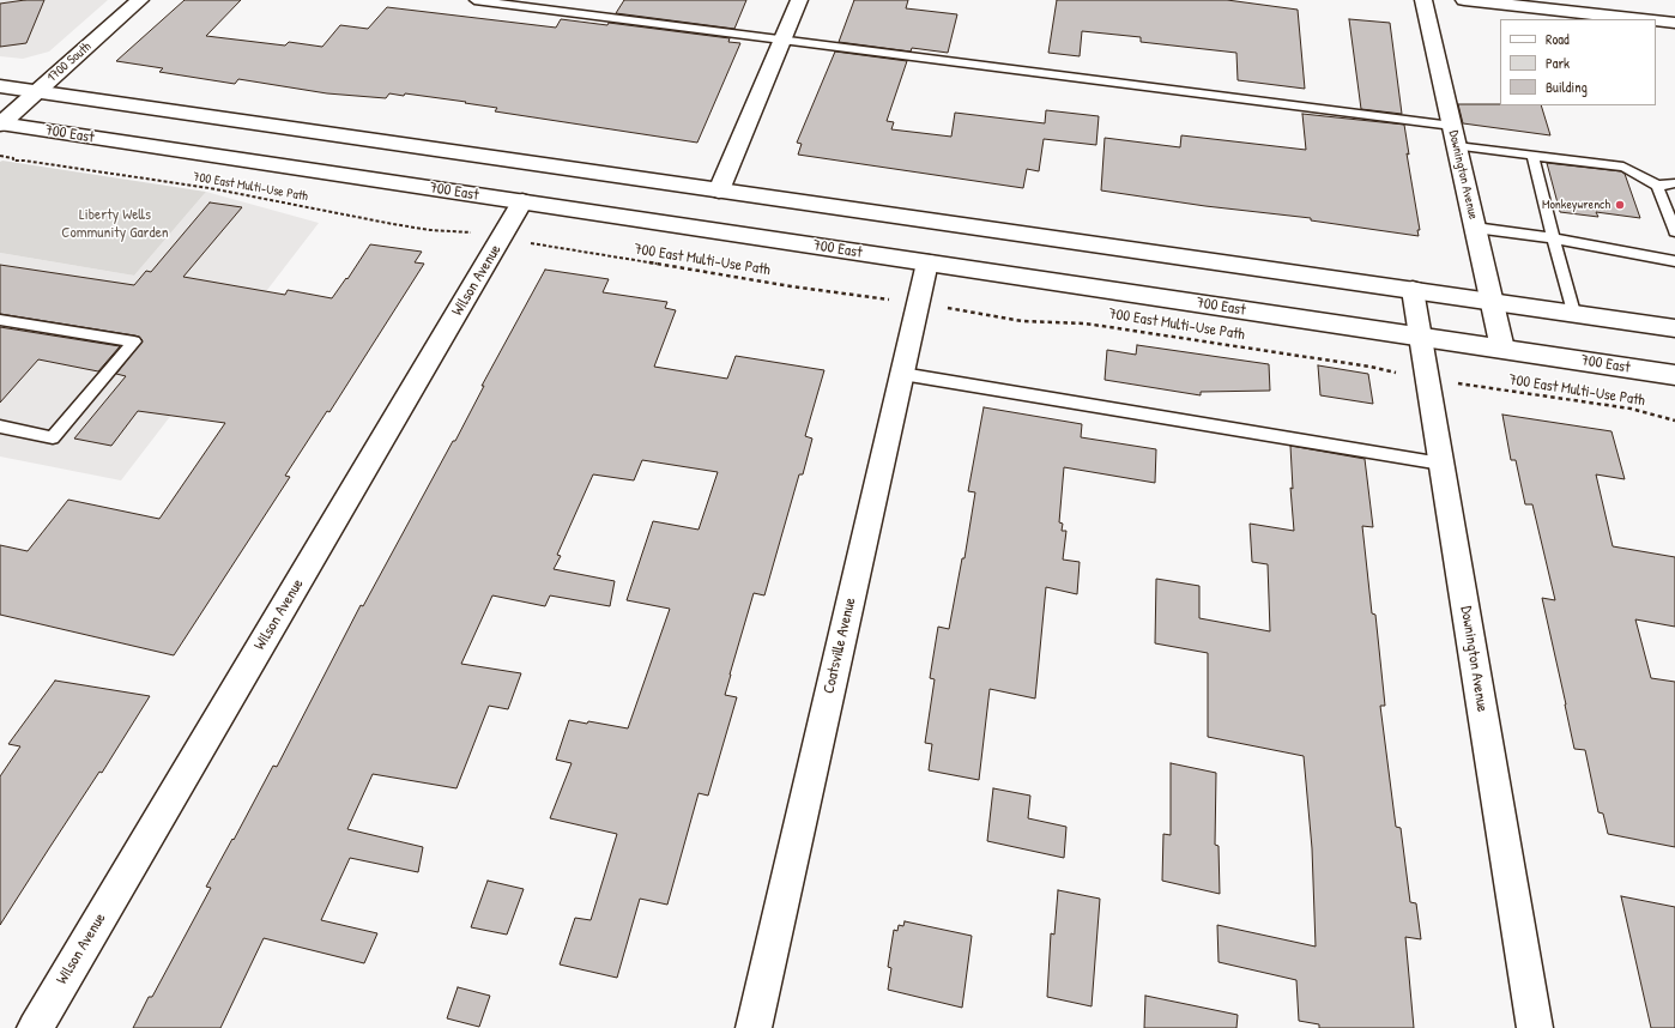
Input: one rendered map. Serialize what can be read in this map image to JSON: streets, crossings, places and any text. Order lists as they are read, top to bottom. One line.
{"streets":{"street":["1700 South","700 East","Downington Avenue","Wilson Avenue","Coatsville Avenue"],"path":["700 East Multi-Use Path"]},"crossings":[["1700 South","700 East"],["700 East","Downington Avenue"],["700 East","Wilson Avenue"],["700 East","Coatsville Avenue"]],"parks":["Liberty Wells Community Garden"],"places":["Monkeywrench"],"legend":["Road","Park","Building"]}
